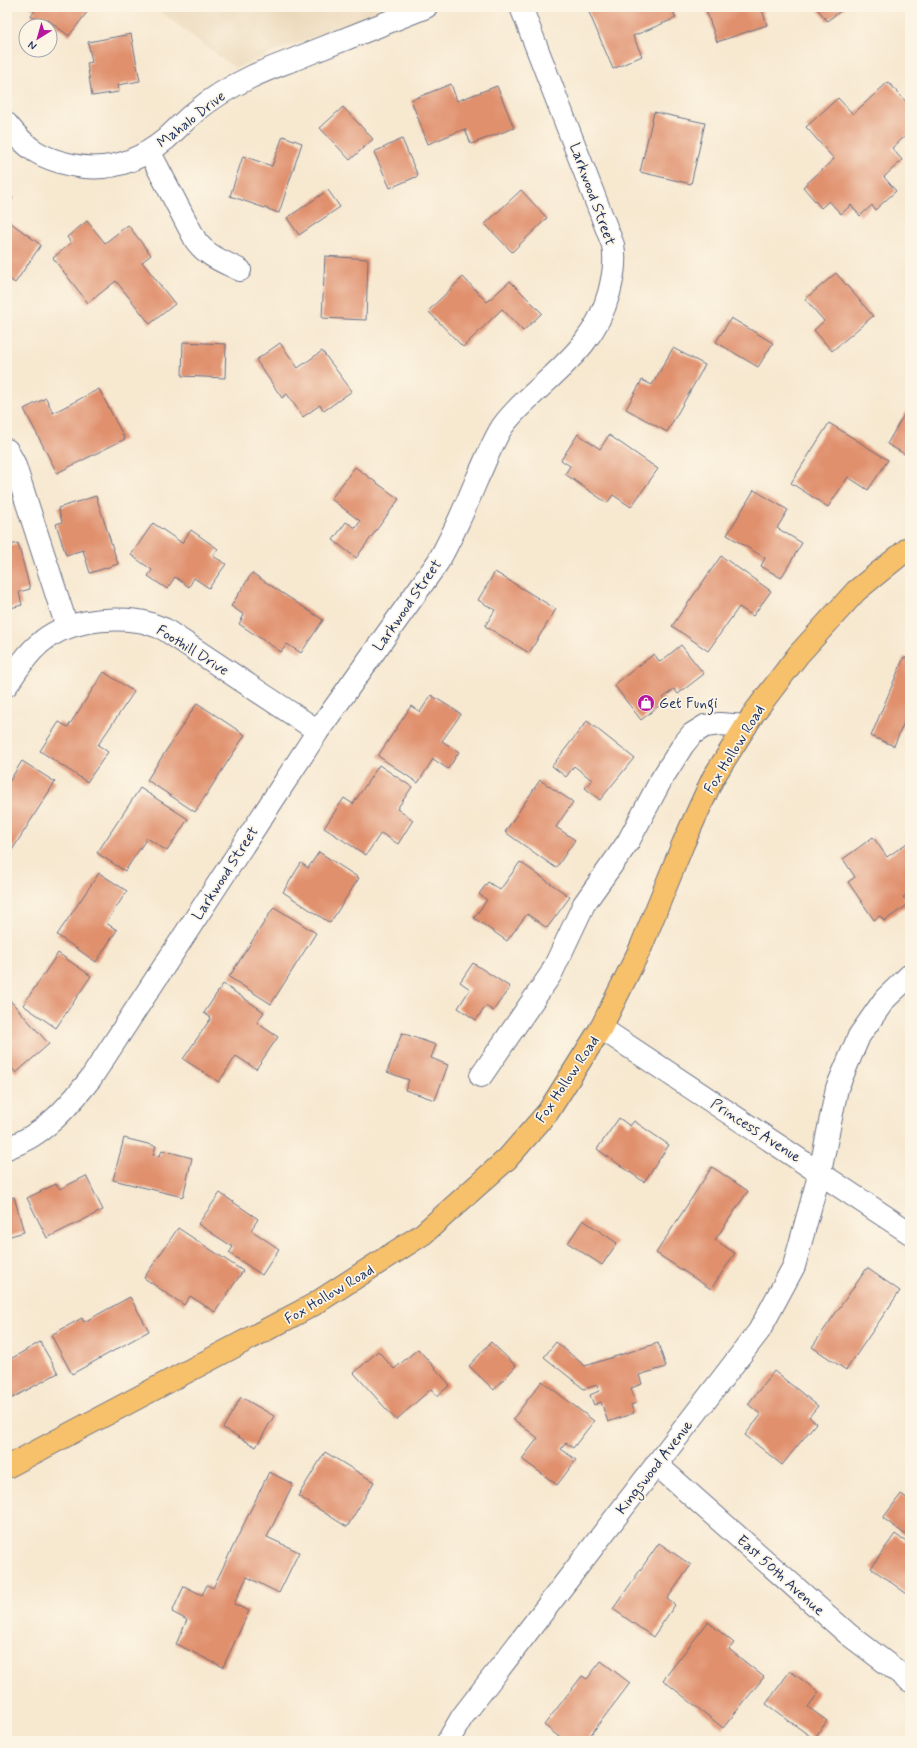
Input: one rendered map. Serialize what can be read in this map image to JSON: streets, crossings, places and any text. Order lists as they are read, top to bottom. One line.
{"streets":{"main road":["Fox Hollow Road"],"street":["Mahalo Drive","Larkwood Street","Foothill Drive","Princess Avenue","Kingswood Avenue","East 50th Avenue"]},"crossings":[["Larkwood Street","Foothill Drive"],["Fox Hollow Road","Princess Avenue"],["Princess Avenue","Kingswood Avenue"],["Kingswood Avenue","East 50th Avenue"]],"places":{"shop":["Get Fungi"]},"north":"bottom left"}
